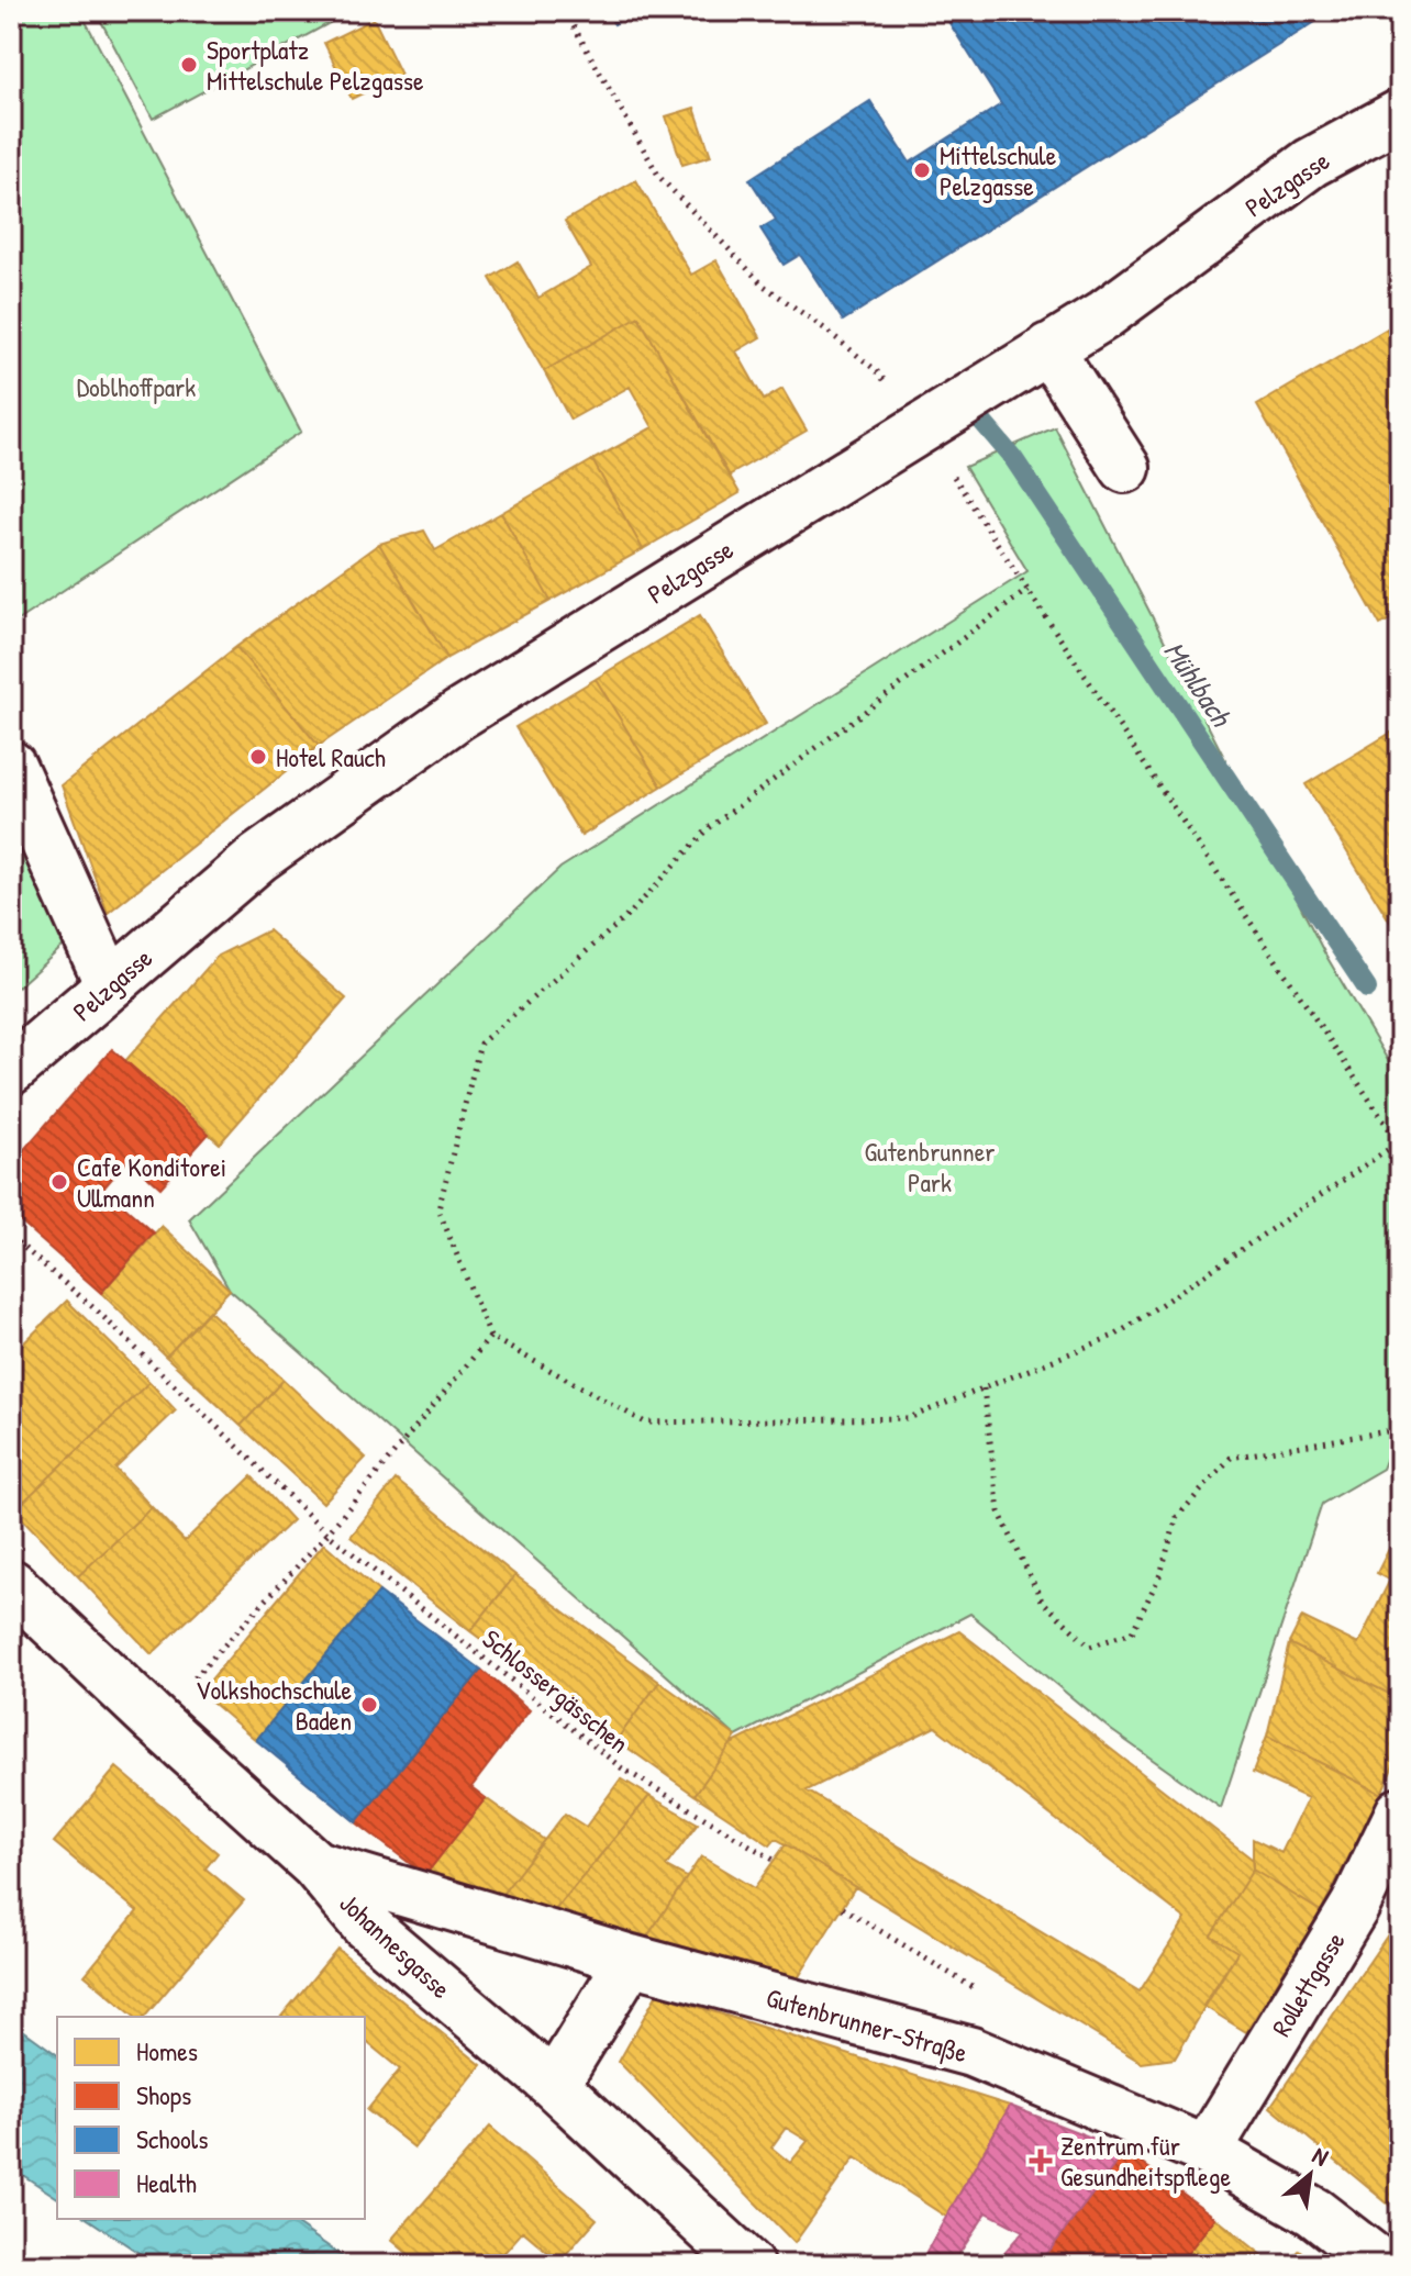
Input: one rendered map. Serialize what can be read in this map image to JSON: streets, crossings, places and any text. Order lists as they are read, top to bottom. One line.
{"streets":{"street":["Pelzgasse","Johannesgasse","Rollettgasse","Gutenbrunner-Straße"],"path":["Schlossergässchen"]},"crossings":[["Johannesgasse","Gutenbrunner-Straße"],["Rollettgasse","Gutenbrunner-Straße"]],"water":["Mühlbach"],"parks":["Doblhoffpark","Gutenbrunner Park"],"places":{"other":["Sportplatz Mittelschule Pelzgasse","Mittelschule Pelzgasse","Hotel Rauch","Cafe Konditorei Ullmann","Volkshochschule Baden"],"health":["Zentrum für Gesundheitspflege"]},"legend":["Homes","Shops","Schools","Health"],"north":"top right"}
